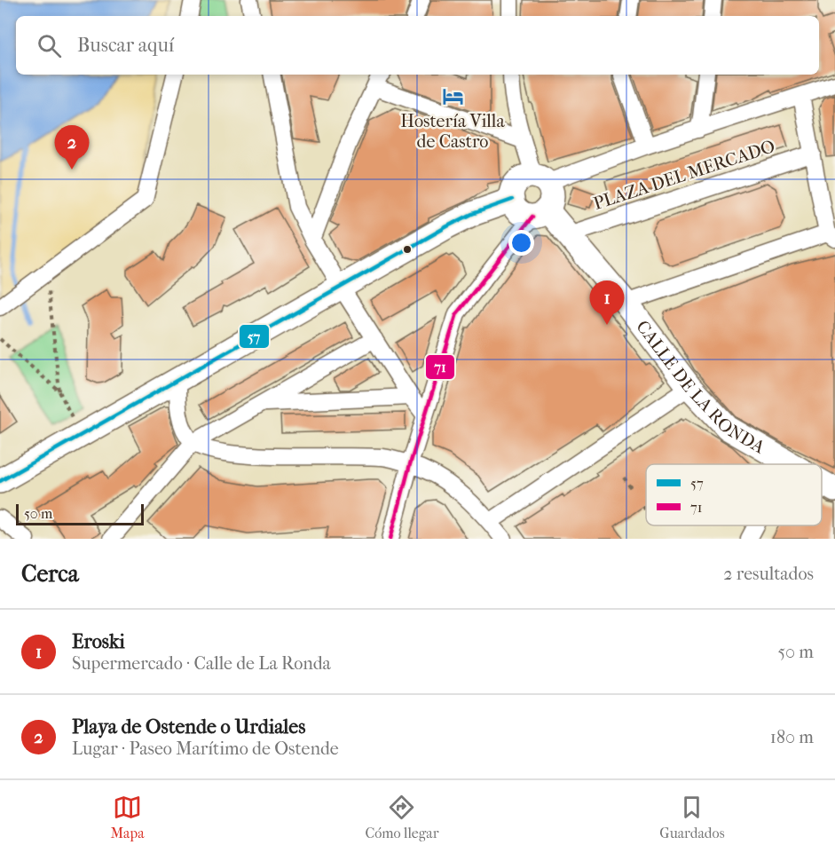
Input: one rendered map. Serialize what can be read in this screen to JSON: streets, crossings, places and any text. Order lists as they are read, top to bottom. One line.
{"streets":{"highway":["CALLE DE LA RONDA"],"street":["PLAZA DEL MERCADO"]},"crossings":[["PLAZA DEL MERCADO","CALLE DE LA RONDA"]],"places":{"hotel":["Hostería Villa de Castro"]},"lines":["transit line 57","transit line 71"],"legend":["57","71"],"scale_bar":"50 m","page":{"search":"Buscar aquí","pins":["2","1"],"scale":"50 m","heading":["Cerca","2 resultados"],"list":[{"mark":"1","name":"Eroski","note":"Supermercado · Calle de La Ronda","value":"50 m"},{"mark":"2","name":"Playa de Ostende o Urdiales","note":"Lugar · Paseo Marítimo de Ostende","value":"180 m"}],"nav":["Mapa","Cómo llegar","Guardados"]}}
